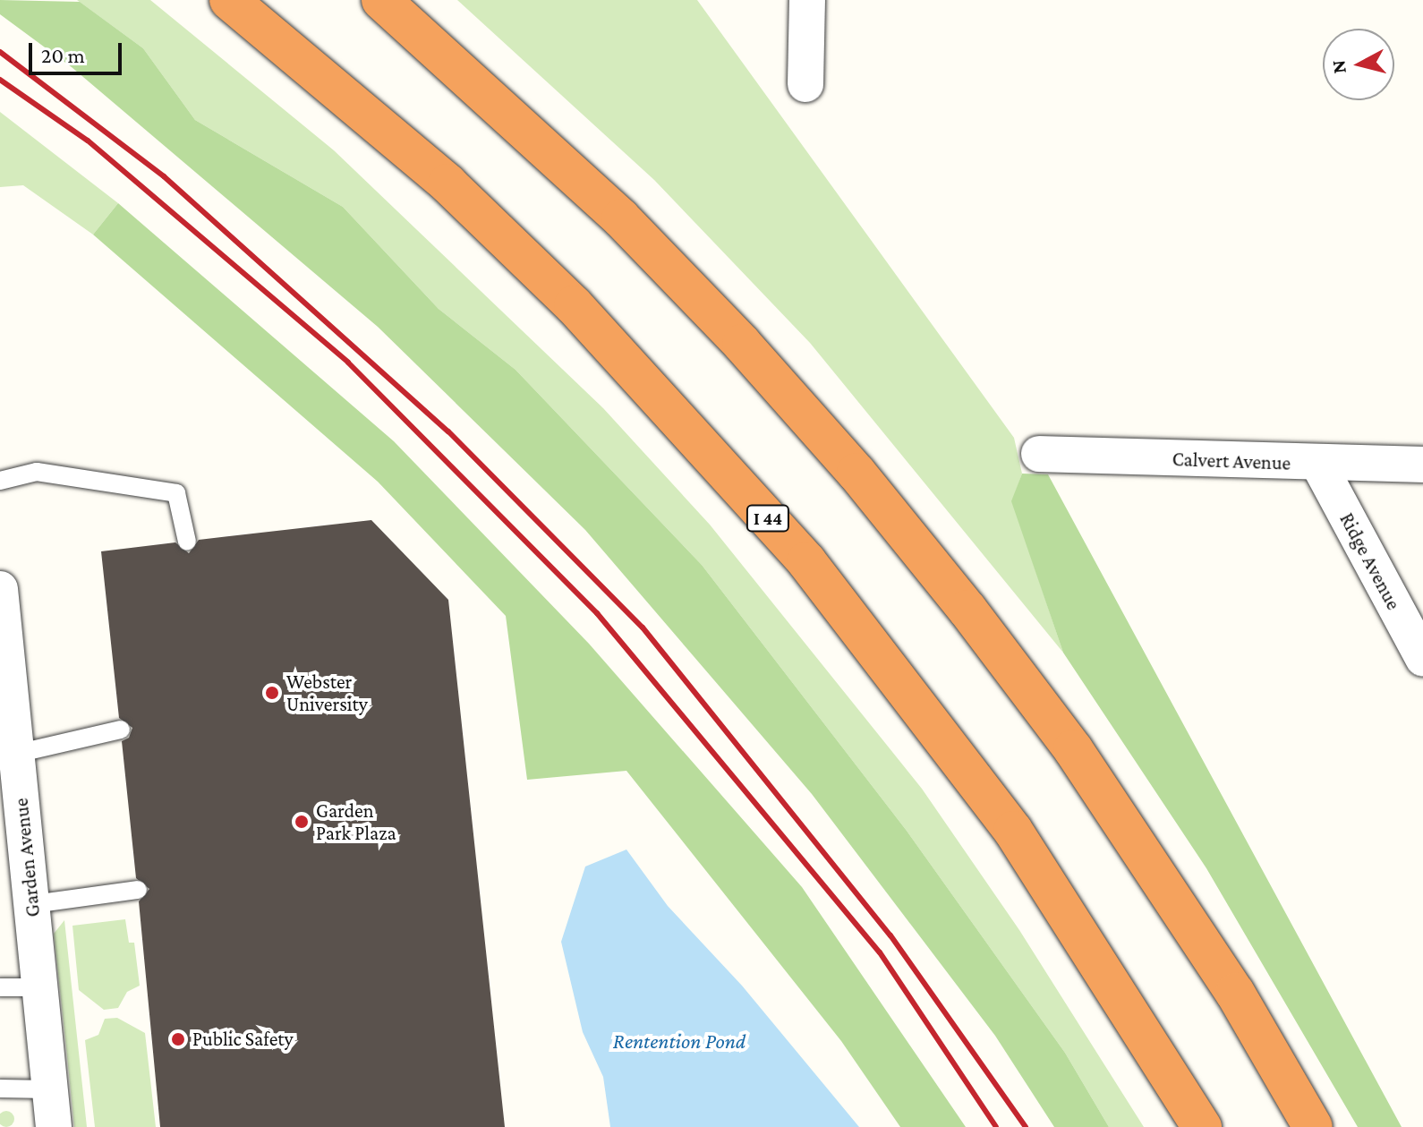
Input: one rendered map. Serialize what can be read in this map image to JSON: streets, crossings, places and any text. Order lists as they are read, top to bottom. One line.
{"streets":{"highway":["I 44"],"street":["Calvert Avenue","Ridge Avenue","Garden Avenue"]},"crossings":[["Calvert Avenue","Ridge Avenue"]],"water":["Rentention Pond"],"places":["Webster University","Garden Park Plaza","Public Safety"],"scale_bar":"20 m","north":"left"}
